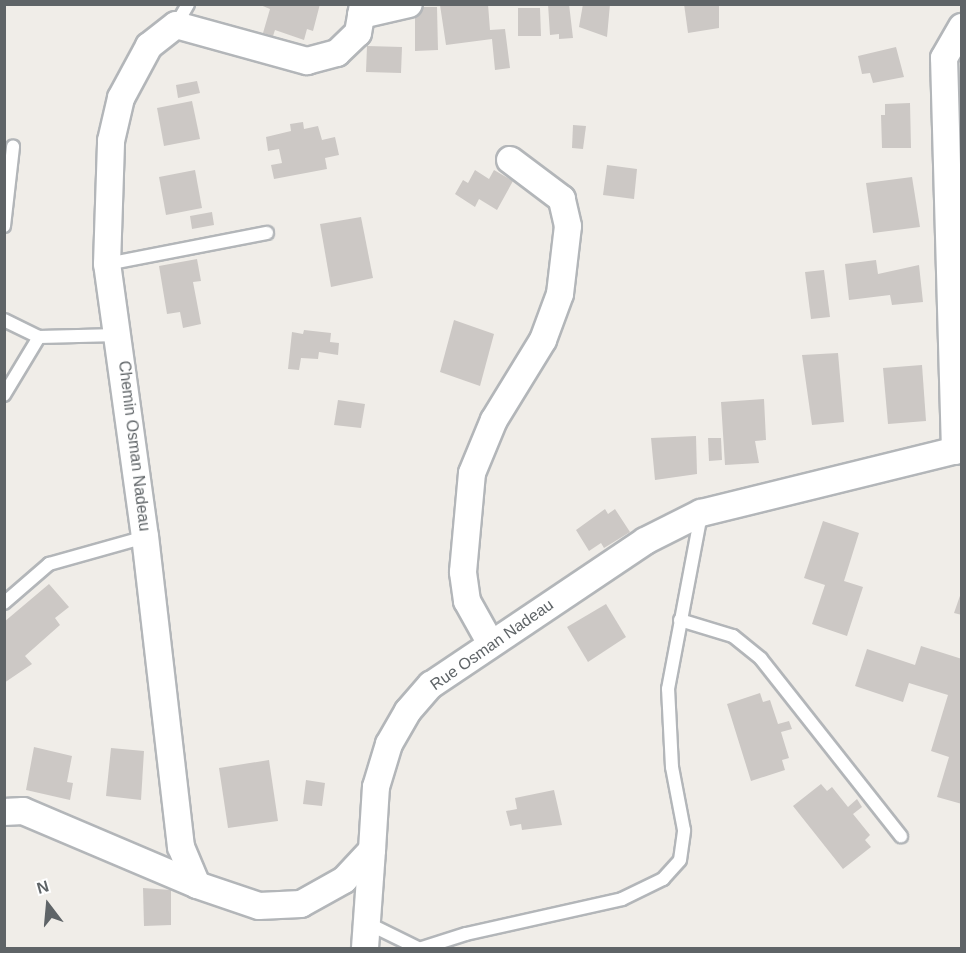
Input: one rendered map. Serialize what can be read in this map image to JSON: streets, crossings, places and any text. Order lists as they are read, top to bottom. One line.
{"streets":{"street":["Chemin Osman Nadeau","Rue Osman Nadeau"]},"north":"top"}
